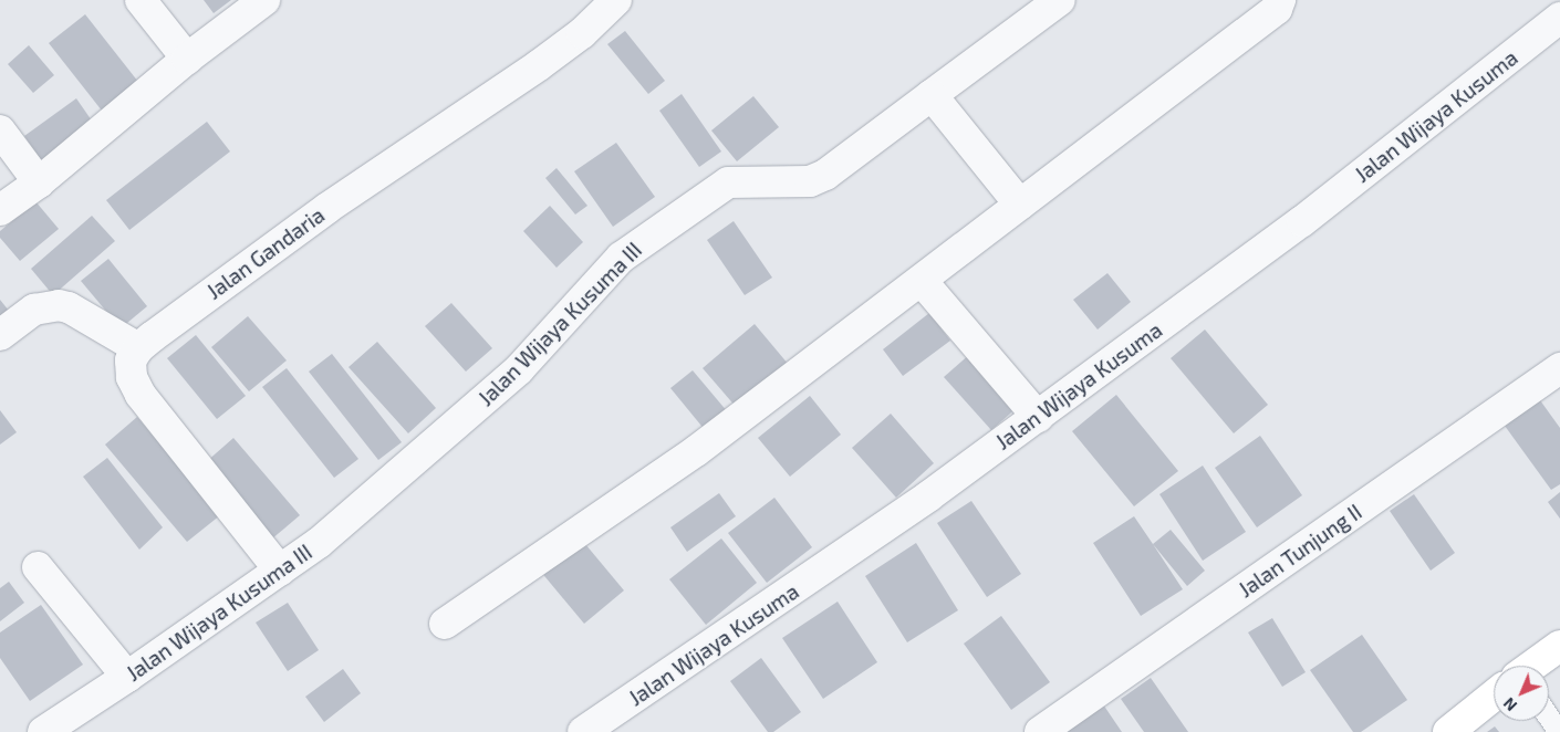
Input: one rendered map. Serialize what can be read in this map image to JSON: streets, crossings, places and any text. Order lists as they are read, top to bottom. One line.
{"streets":{"street":["Jalan Wijaya Kusuma","Jalan Gandaria","Jalan Wijaya Kusuma III","Jalan Tunjung II"]},"north":"bottom left"}
